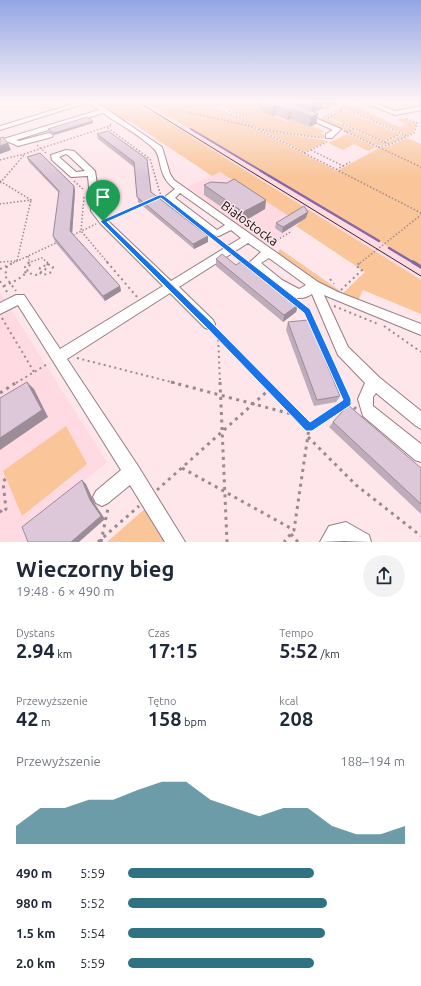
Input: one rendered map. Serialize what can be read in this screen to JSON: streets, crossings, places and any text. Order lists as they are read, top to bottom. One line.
{"streets":{"street":["Białostocka"]},"page":{"heading":["Wieczorny bieg","19:48 · 6 × 490 m"],"stats":[["Dystans","2.94 km"],["Czas","17:15"],["Tempo","5:52 /km"],["Przewyższenie","42 m"],["Tętno","158 bpm"],["kcal","208"]],"chart":["Przewyższenie","188–194 m"],"list":[{"name":"490 m","note":"5:59"},{"name":"980 m","note":"5:52"},{"name":"1.5 km","note":"5:54"},{"name":"2.0 km","note":"5:59"}]}}
